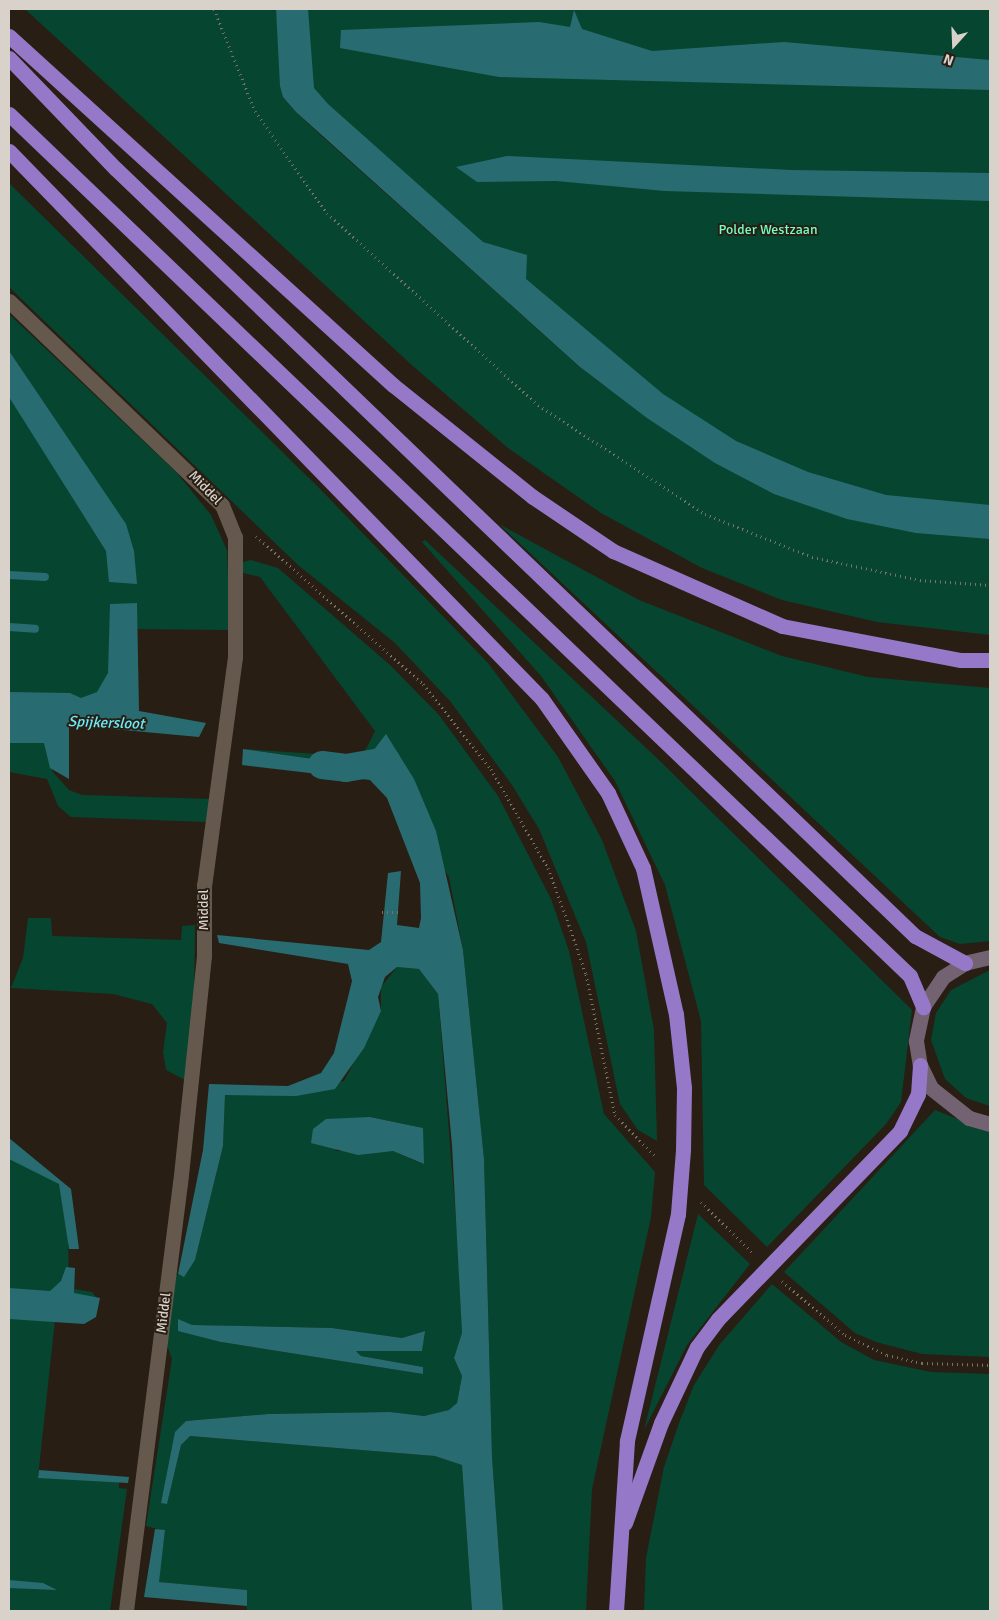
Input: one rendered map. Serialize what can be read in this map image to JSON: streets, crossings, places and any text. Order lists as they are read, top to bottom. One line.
{"streets":{"street":["Middel"]},"water":["Spijkersloot"],"parks":["Polder Westzaan"],"north":"bottom"}
